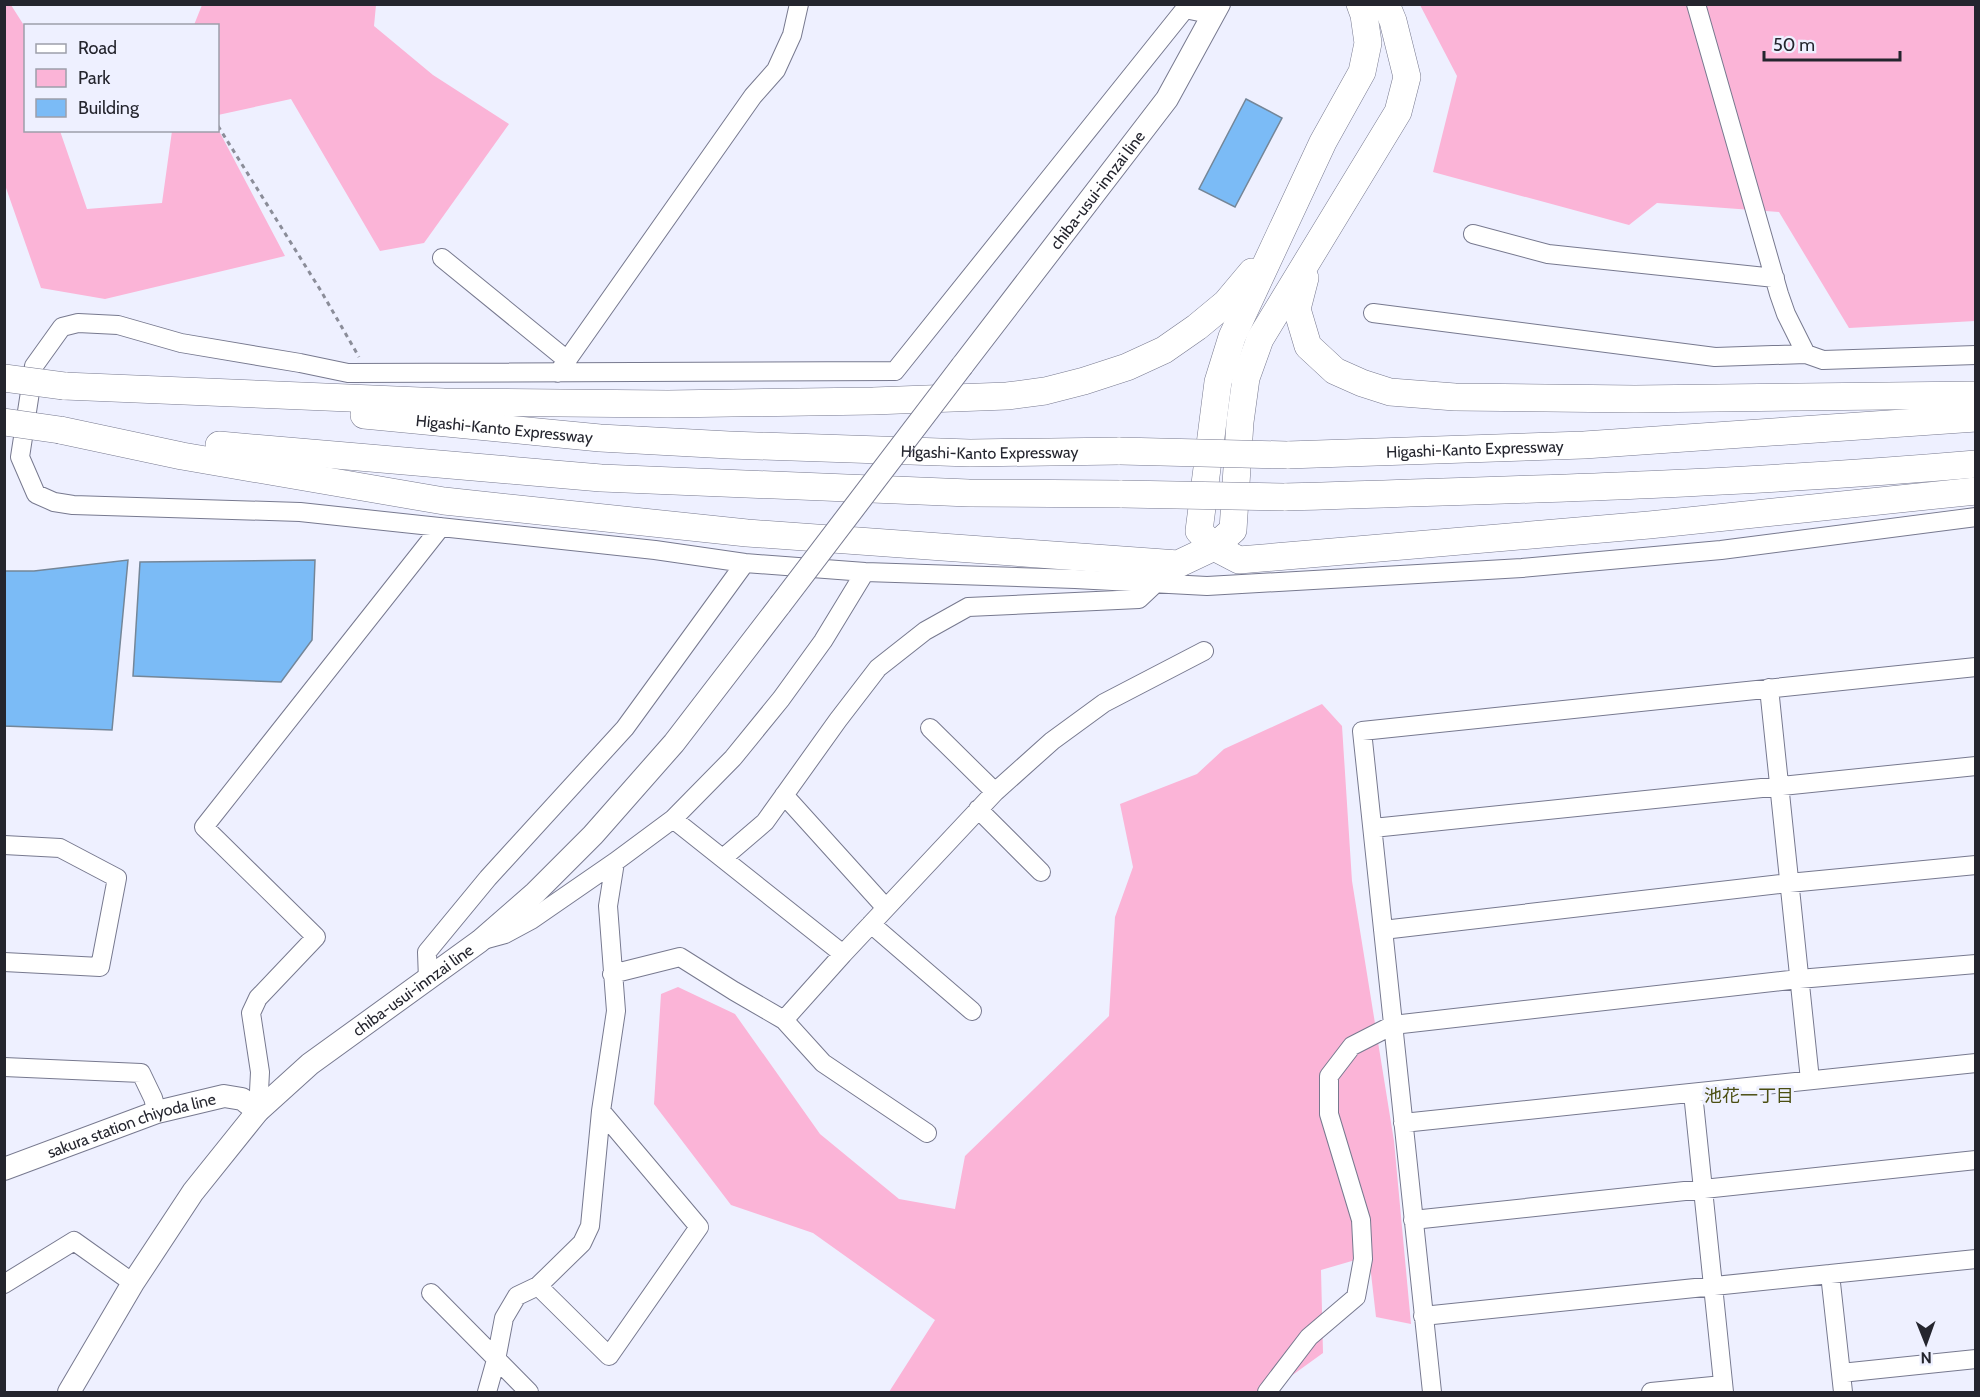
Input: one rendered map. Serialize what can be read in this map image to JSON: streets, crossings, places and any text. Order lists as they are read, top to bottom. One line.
{"streets":{"highway":["Higashi-Kanto Expressway"],"main road":["chiba-usui-innzai line","sakura station chiyoda line"]},"crossings":[["chiba-usui-innzai line","sakura station chiyoda line"]],"districts":["池花一丁目"],"legend":["Road","Park","Building"],"scale_bar":"50 m","north":"bottom"}
